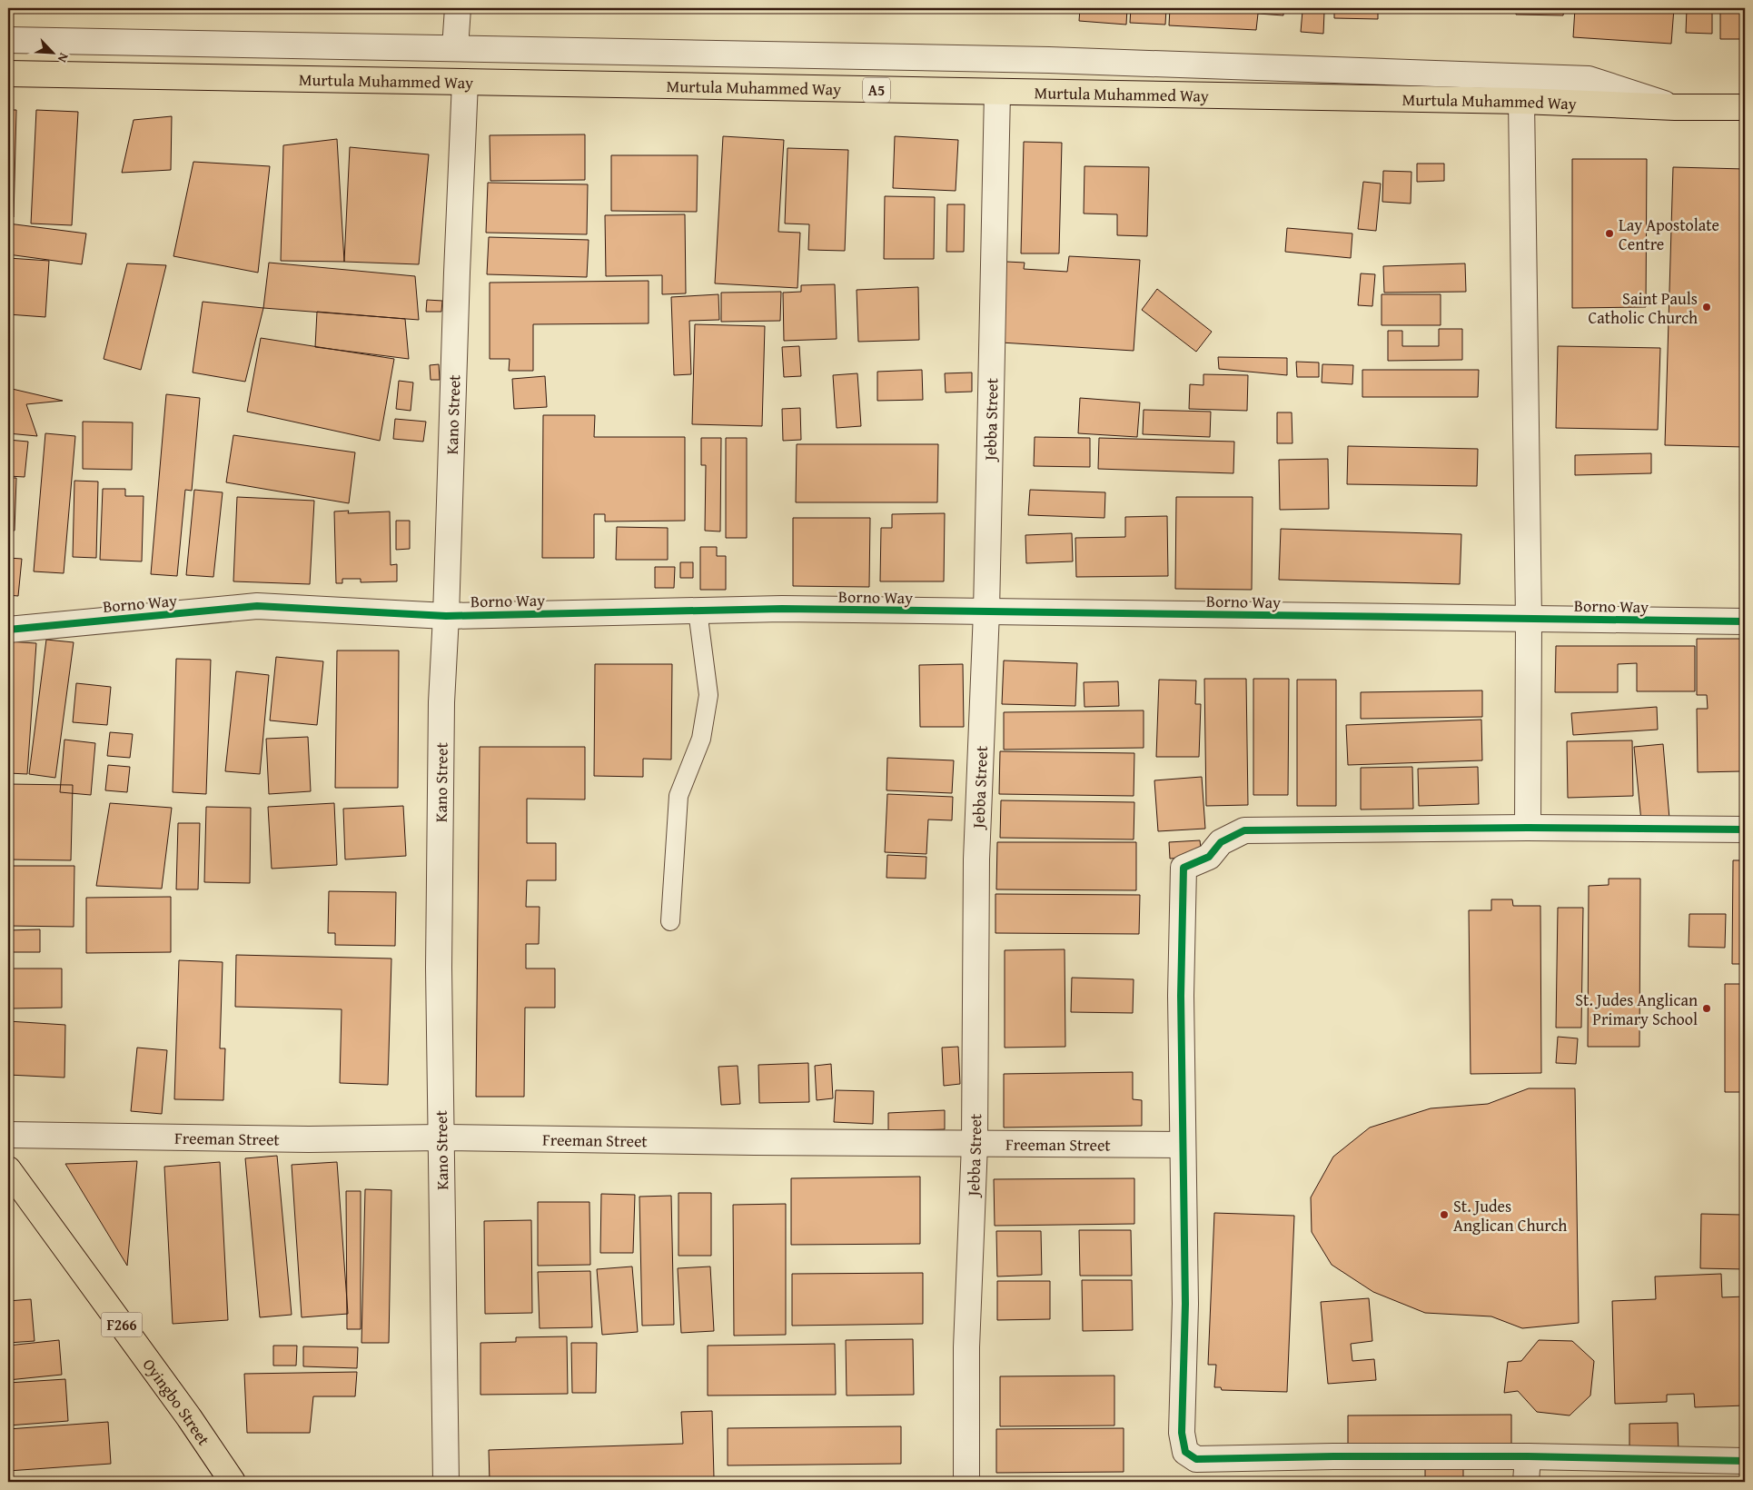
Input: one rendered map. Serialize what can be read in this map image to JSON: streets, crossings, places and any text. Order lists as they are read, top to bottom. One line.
{"streets":{"highway":["Murtula Muhammed Way","A5","F266","Oyingbo Street"],"street":["Kano Street","Jebba Street","Borno Way","Freeman Street"]},"crossings":[["Murtula Muhammed Way","Kano Street"],["Murtula Muhammed Way","Jebba Street"],["Kano Street","Borno Way"],["Kano Street","Freeman Street"],["Jebba Street","Borno Way"],["Jebba Street","Freeman Street"]],"places":["Lay Apostolate Centre","Saint Pauls Catholic Church","St. Judes Anglican Primary School","St. Judes Anglican Church"],"north":"bottom right"}
